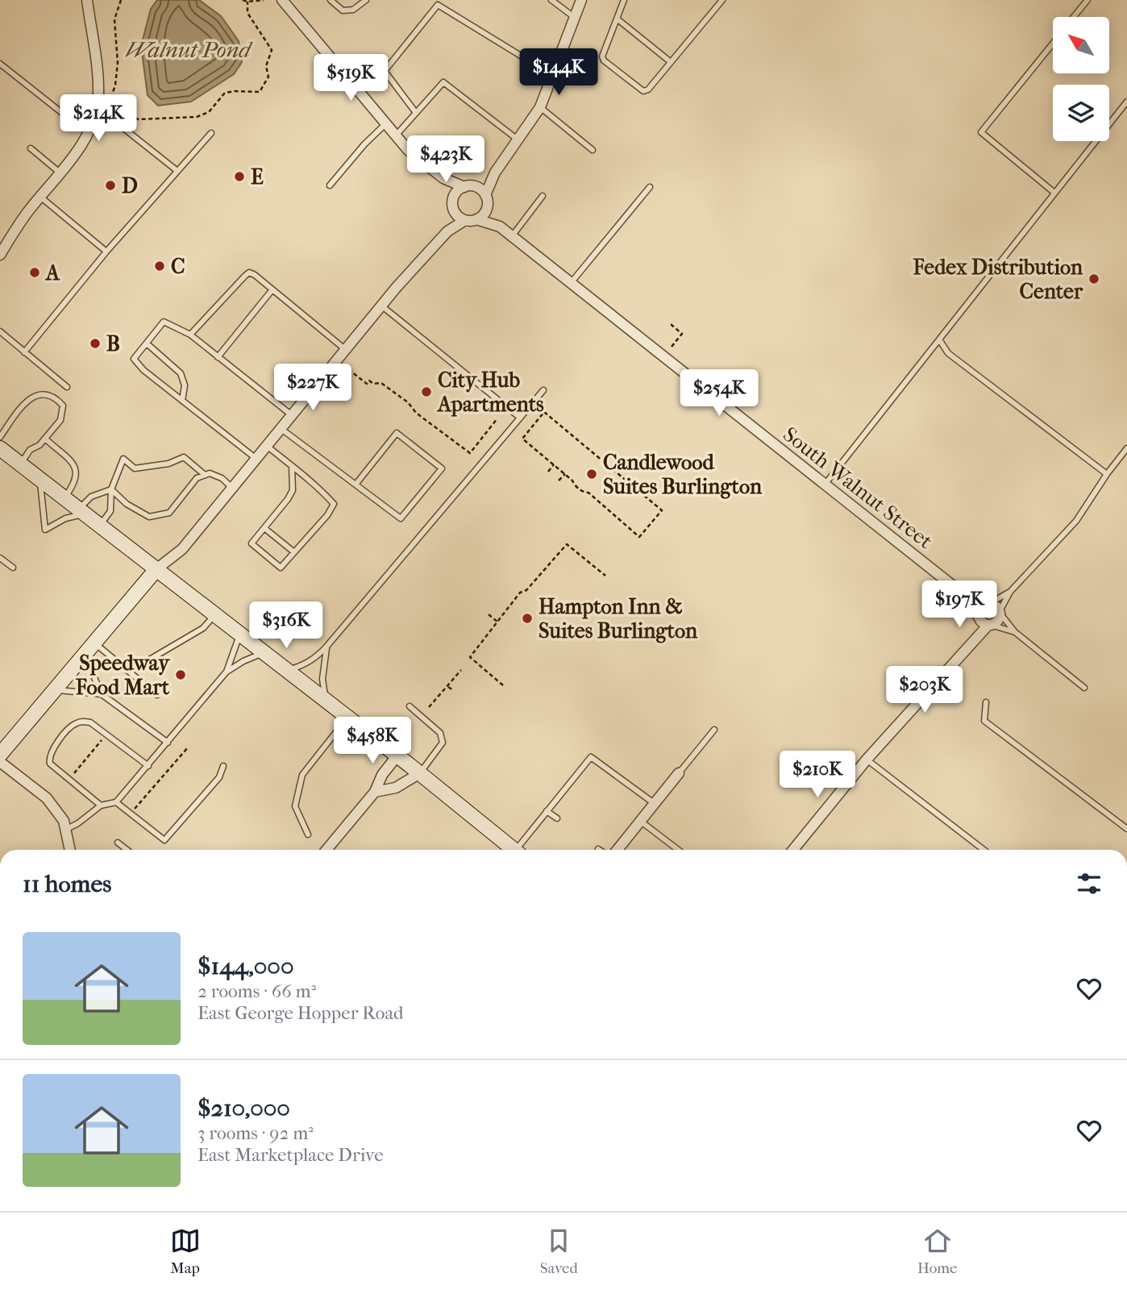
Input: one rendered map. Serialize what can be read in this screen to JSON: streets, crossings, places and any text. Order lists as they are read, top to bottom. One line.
{"streets":{"street":["South Walnut Street"]},"water":["Walnut Pond"],"places":["E","D","C","A","Fedex Distribution Center","B","City Hub Apartments","Candlewood Suites Burlington","Hampton Inn & Suites Burlington","Speedway Food Mart"],"north":"top left","page":{"price":["$144K","$519K","$214K","$423K","$227K","$254K","$197K","$316K","$203K","$458K","$210K"],"heading":"11 homes","list":[{"name":"$144,000","note":"2 rooms · 66 m² · East George Hopper Road"},{"name":"$210,000","note":"3 rooms · 92 m² · East Marketplace Drive"}],"tabs":["Map","Saved","Home"]}}
